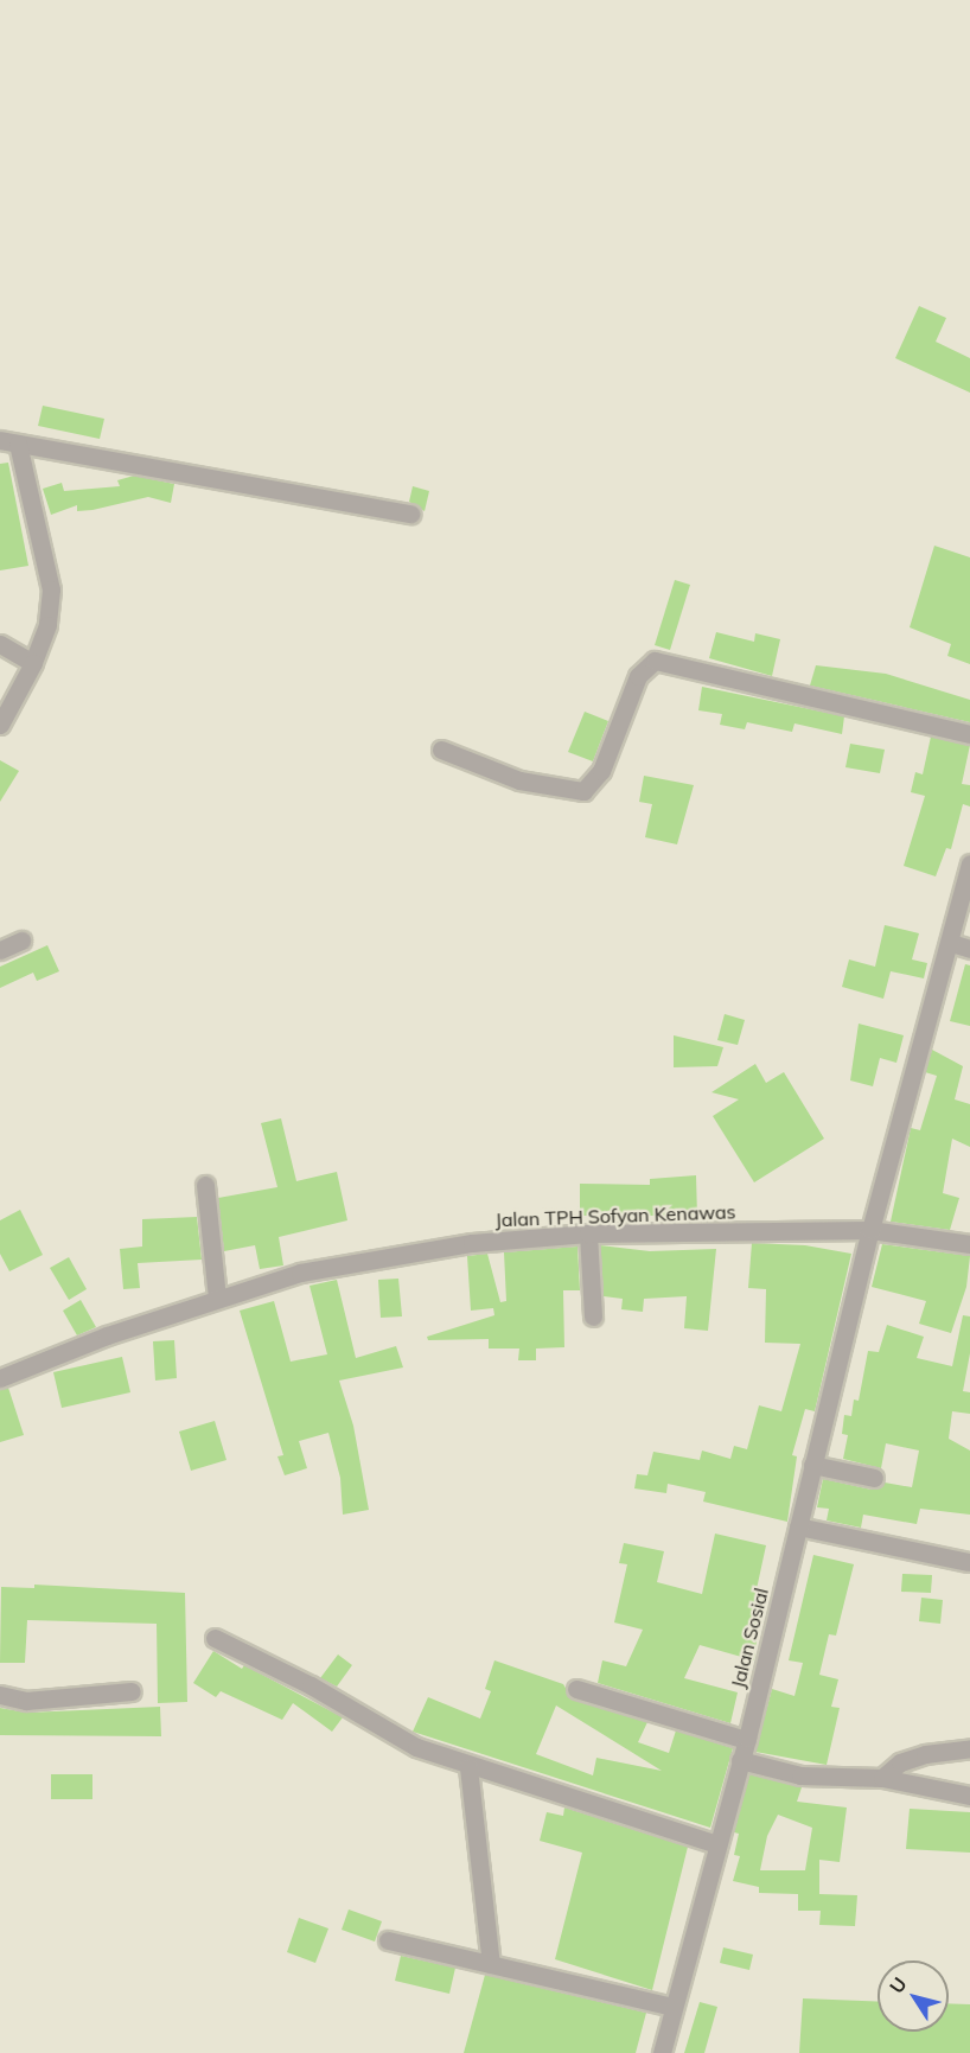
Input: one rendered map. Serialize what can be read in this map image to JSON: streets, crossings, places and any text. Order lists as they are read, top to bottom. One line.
{"streets":{"street":["Jalan TPH Sofyan Kenawas","Jalan Sosial"]},"crossings":[["Jalan TPH Sofyan Kenawas","Jalan Sosial"]],"north":"top left"}
